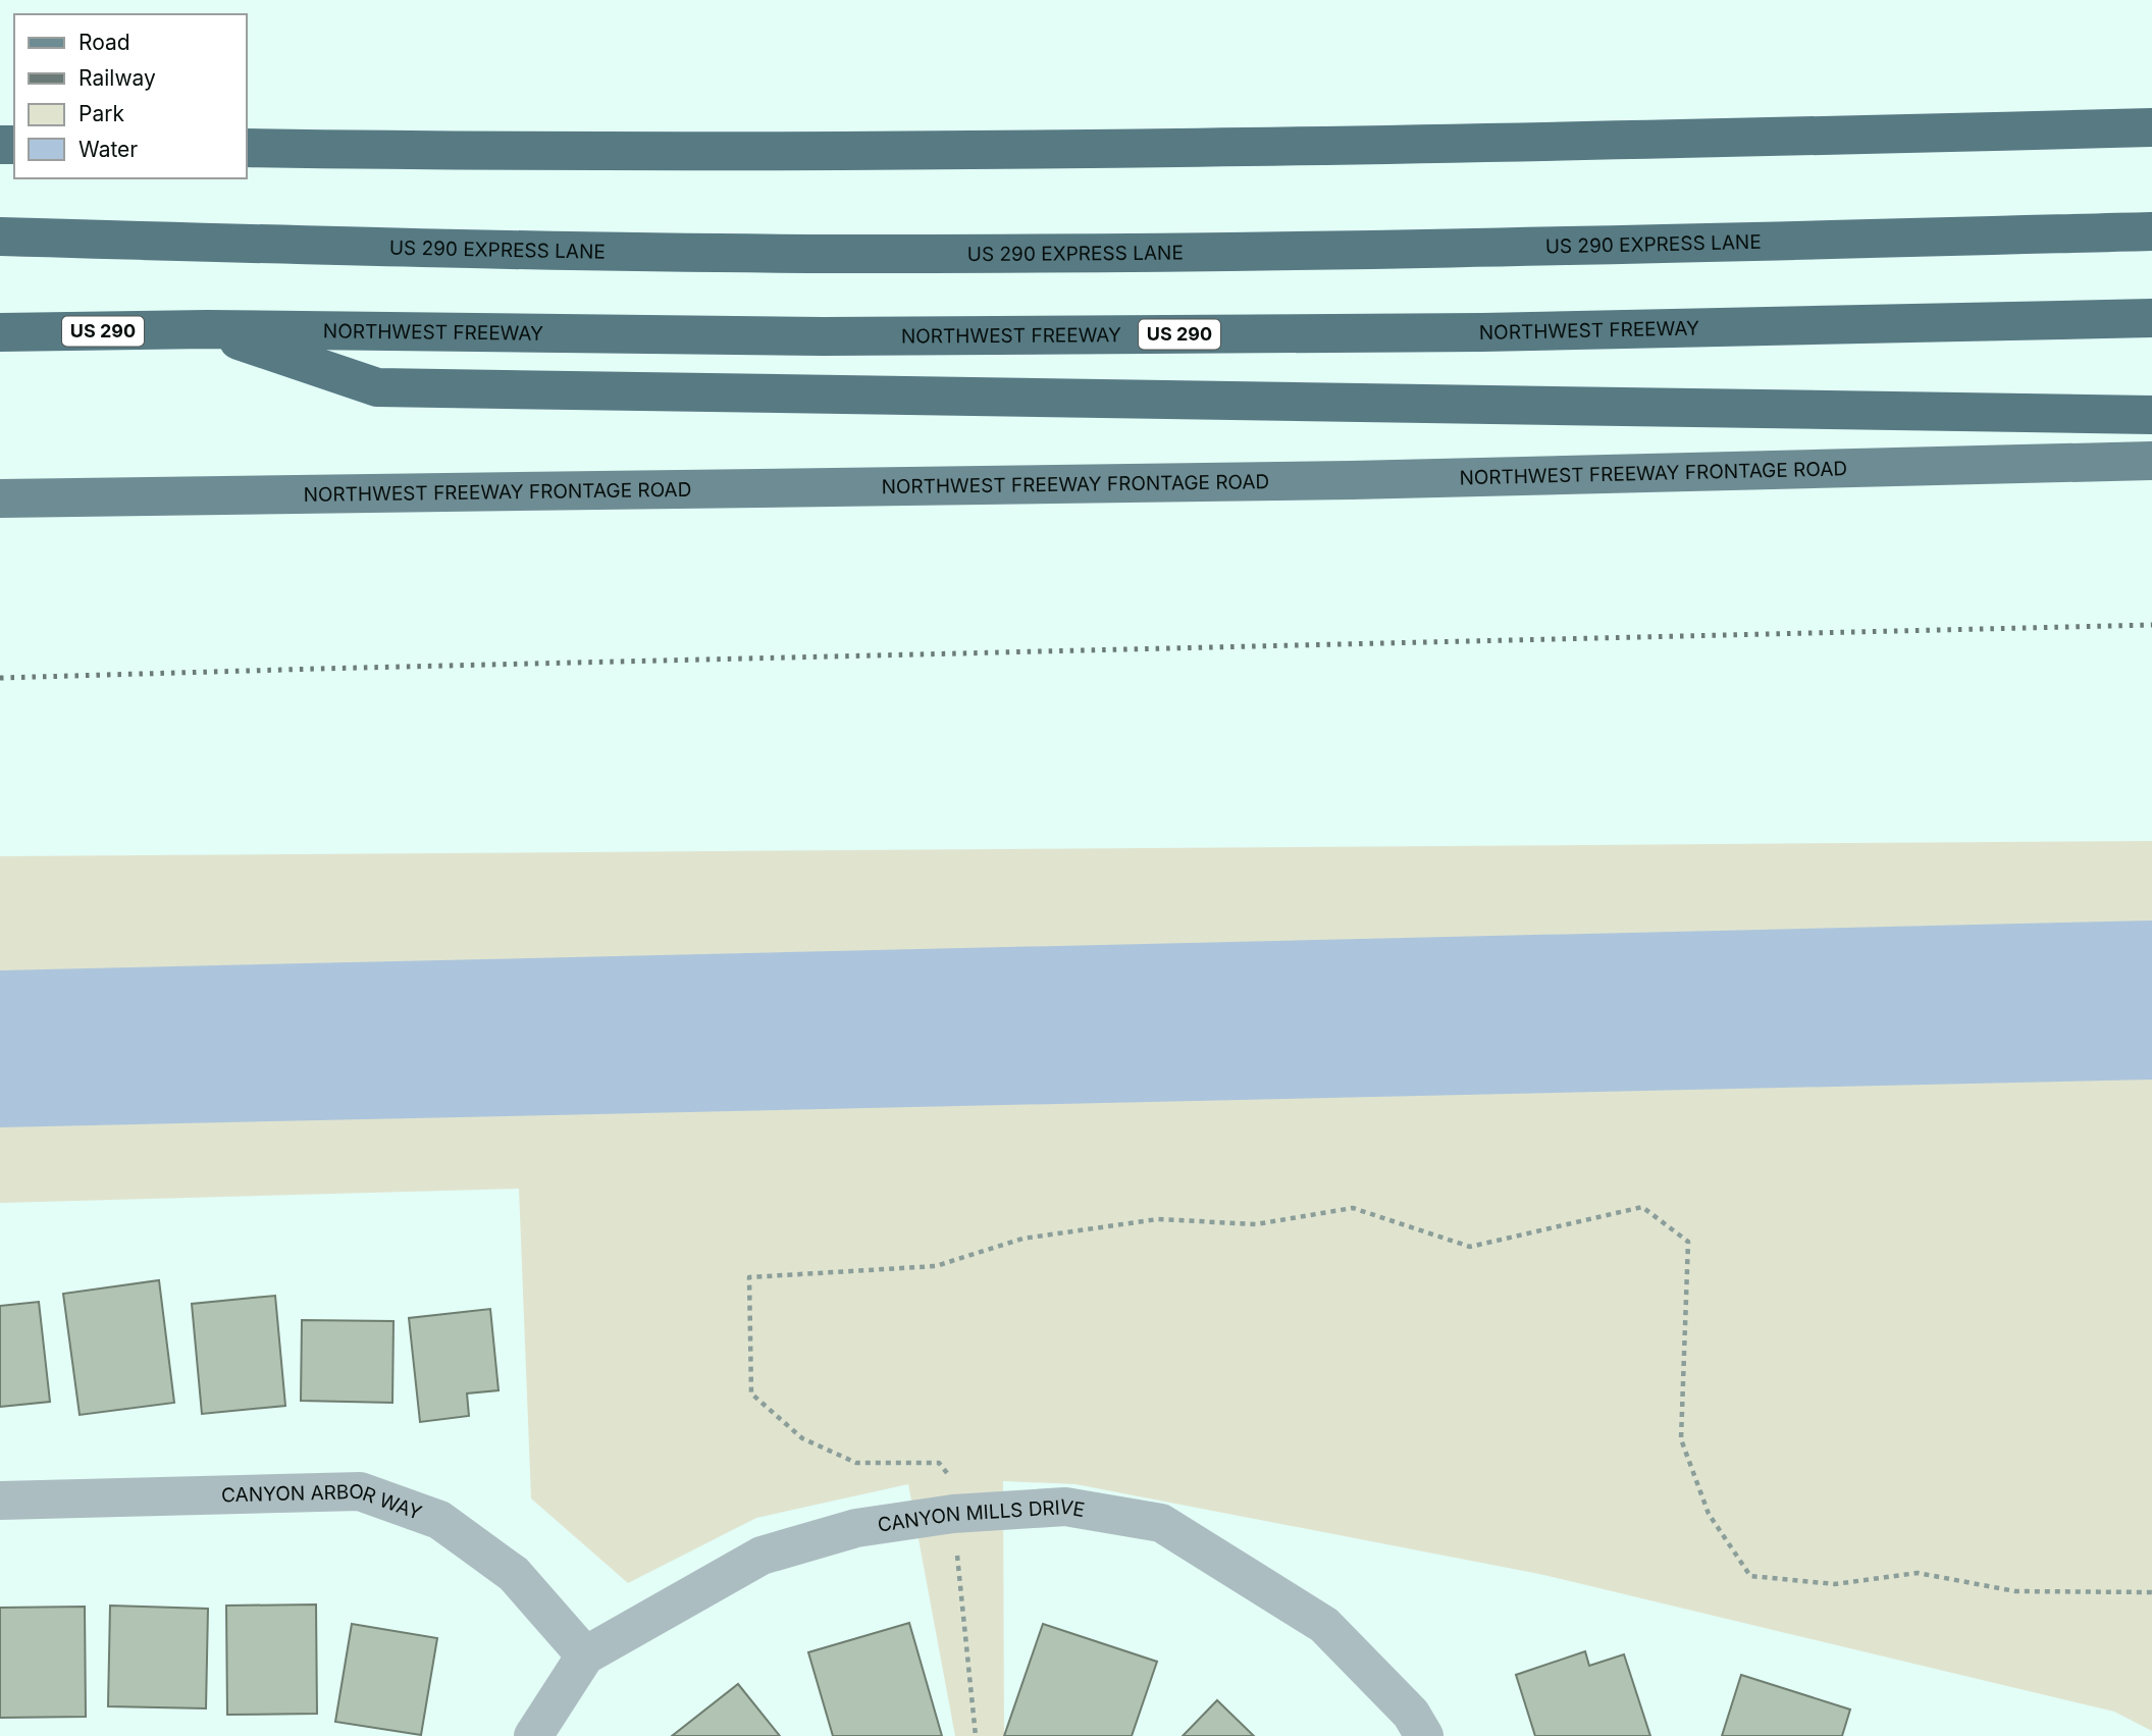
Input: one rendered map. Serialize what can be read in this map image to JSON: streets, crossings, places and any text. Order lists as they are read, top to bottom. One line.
{"streets":{"highway":["US 290 EXPRESS LANE","NORTHWEST FREEWAY","US 290"],"main road":["NORTHWEST FREEWAY FRONTAGE ROAD"],"street":["CANYON ARBOR WAY","CANYON MILLS DRIVE"]},"crossings":[["CANYON ARBOR WAY","CANYON MILLS DRIVE"]],"legend":["Road","Railway","Park","Water"]}
